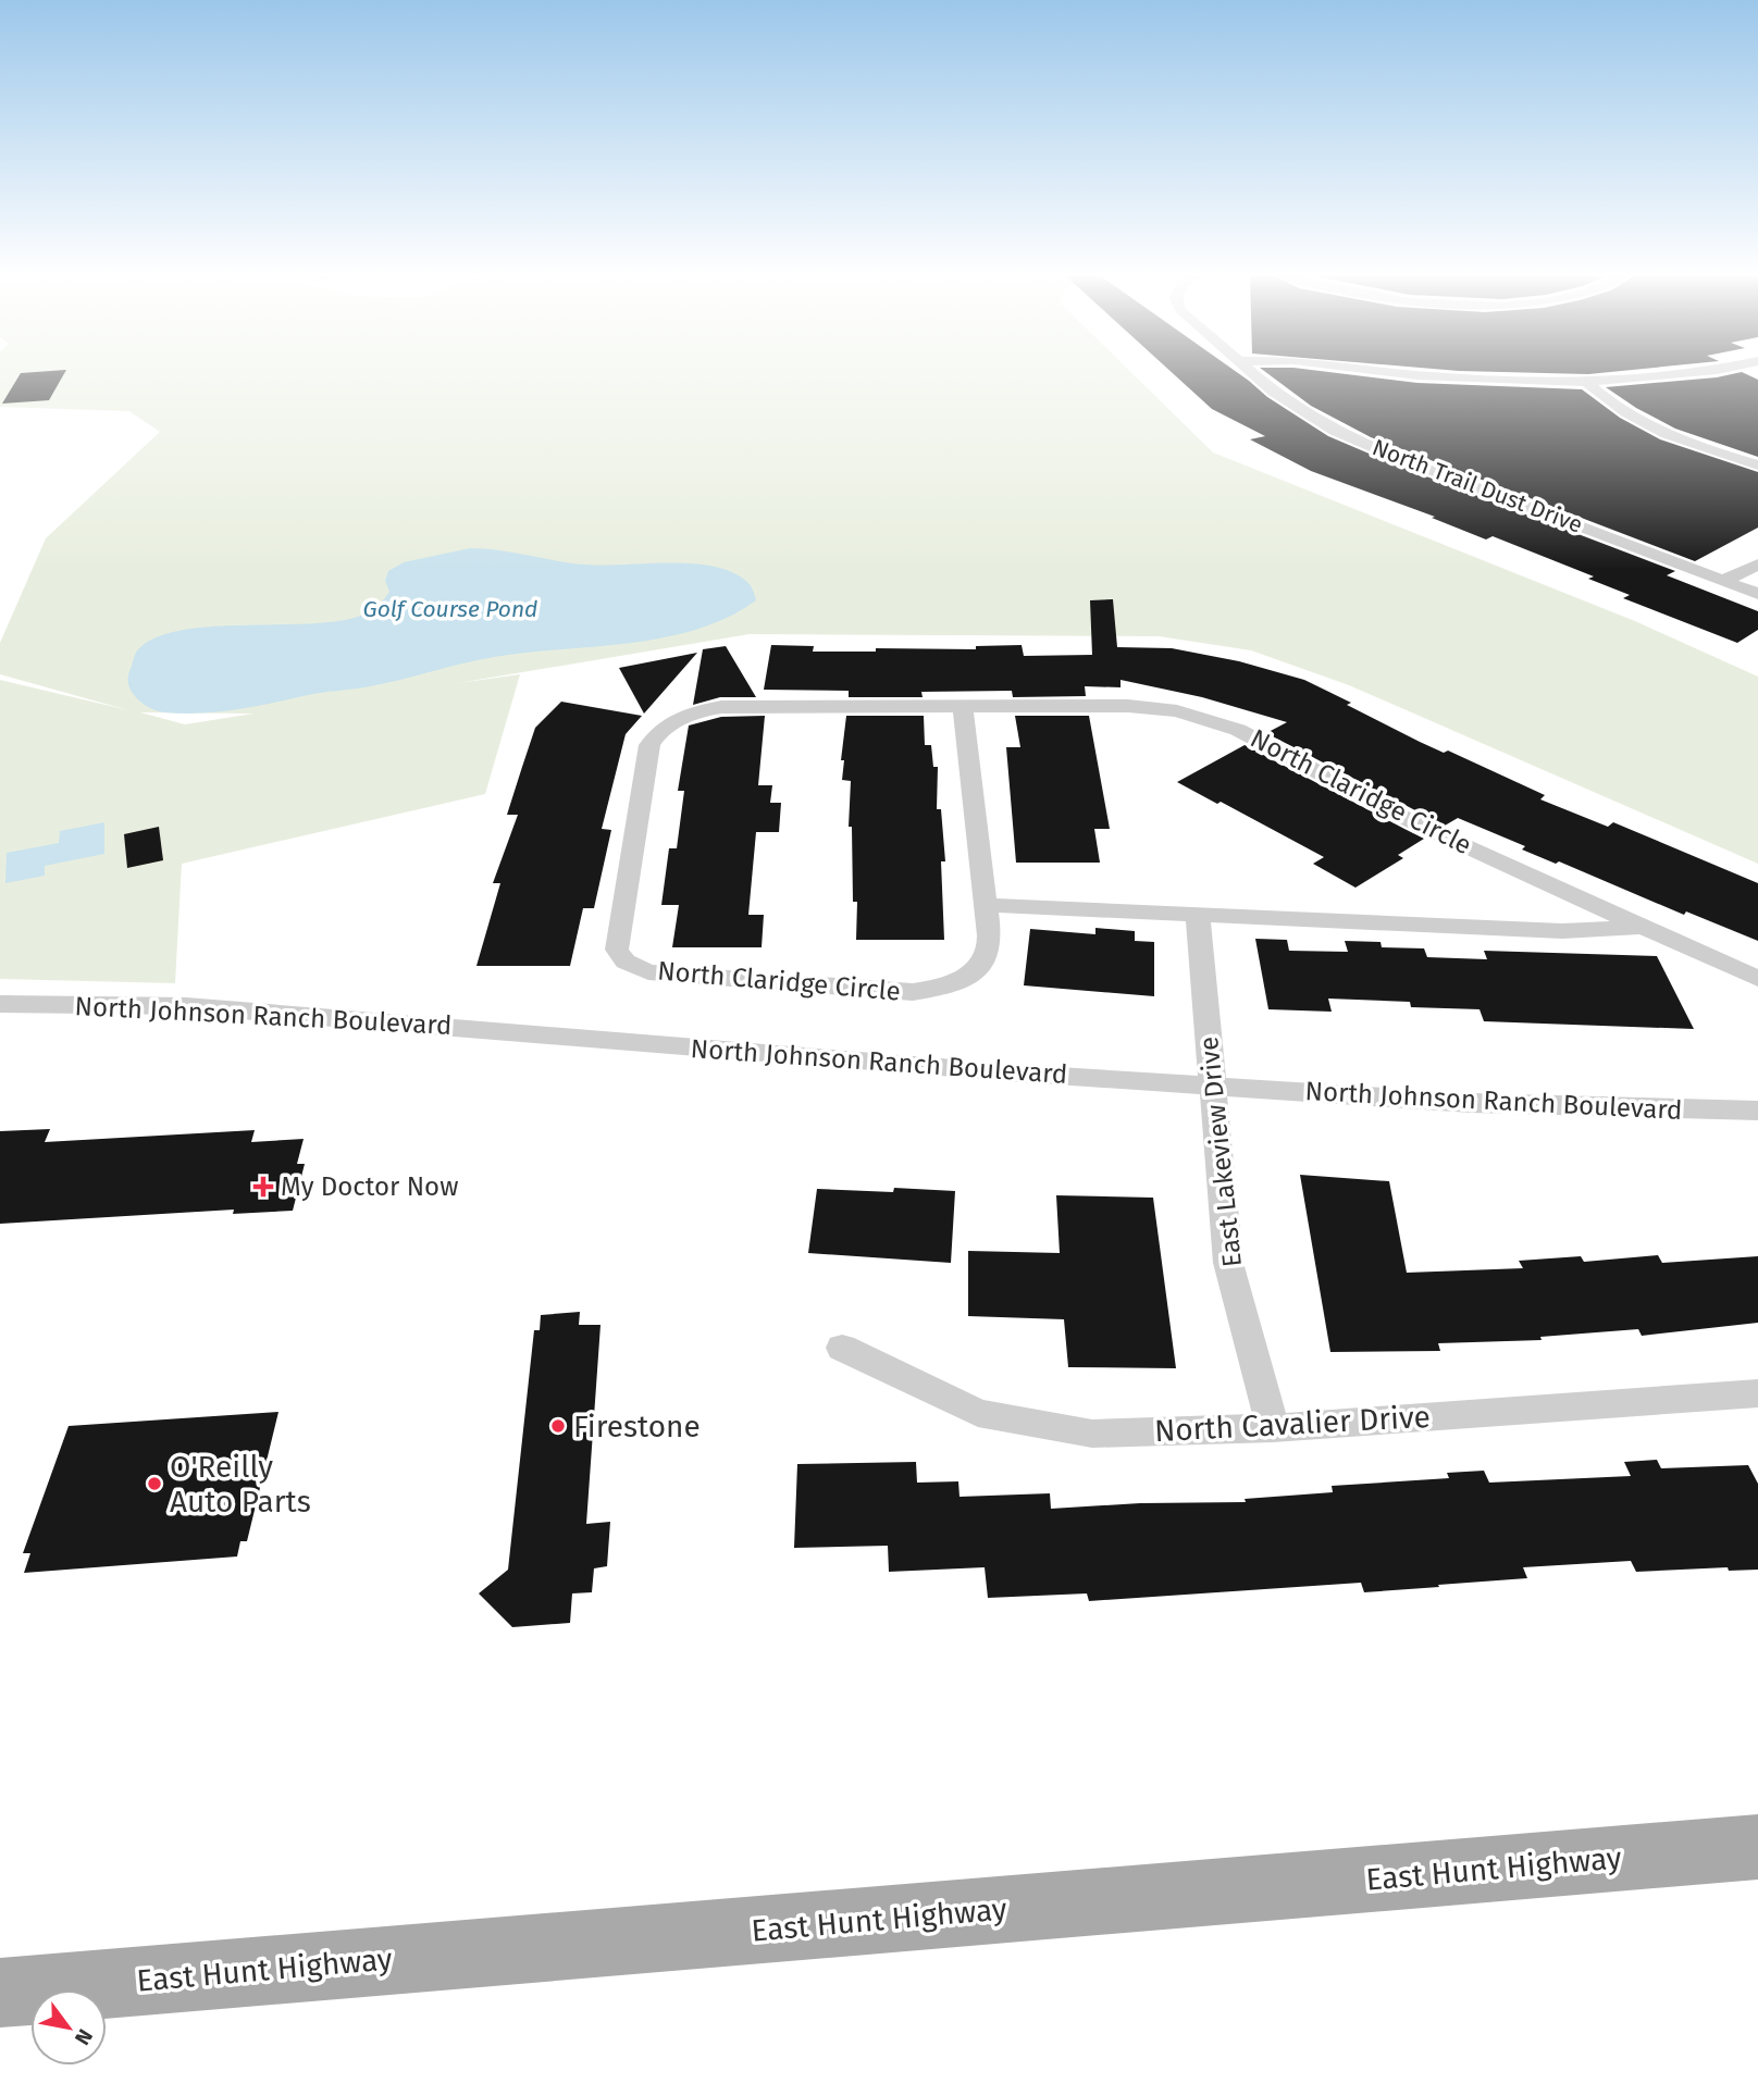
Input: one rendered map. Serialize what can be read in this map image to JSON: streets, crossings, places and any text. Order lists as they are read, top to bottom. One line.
{"streets":{"main road":["East Hunt Highway"],"street":["North Trail Dust Drive","North Claridge Circle","North Johnson Ranch Boulevard","East Lakeview Drive","North Cavalier Drive"]},"crossings":[["North Claridge Circle","East Lakeview Drive"],["North Johnson Ranch Boulevard","East Lakeview Drive"],["East Lakeview Drive","North Cavalier Drive"]],"water":["Golf Course Pond"],"places":{"health":["My Doctor Now"],"other":["Firestone","O'Reilly Auto Parts"]},"north":"bottom right"}
